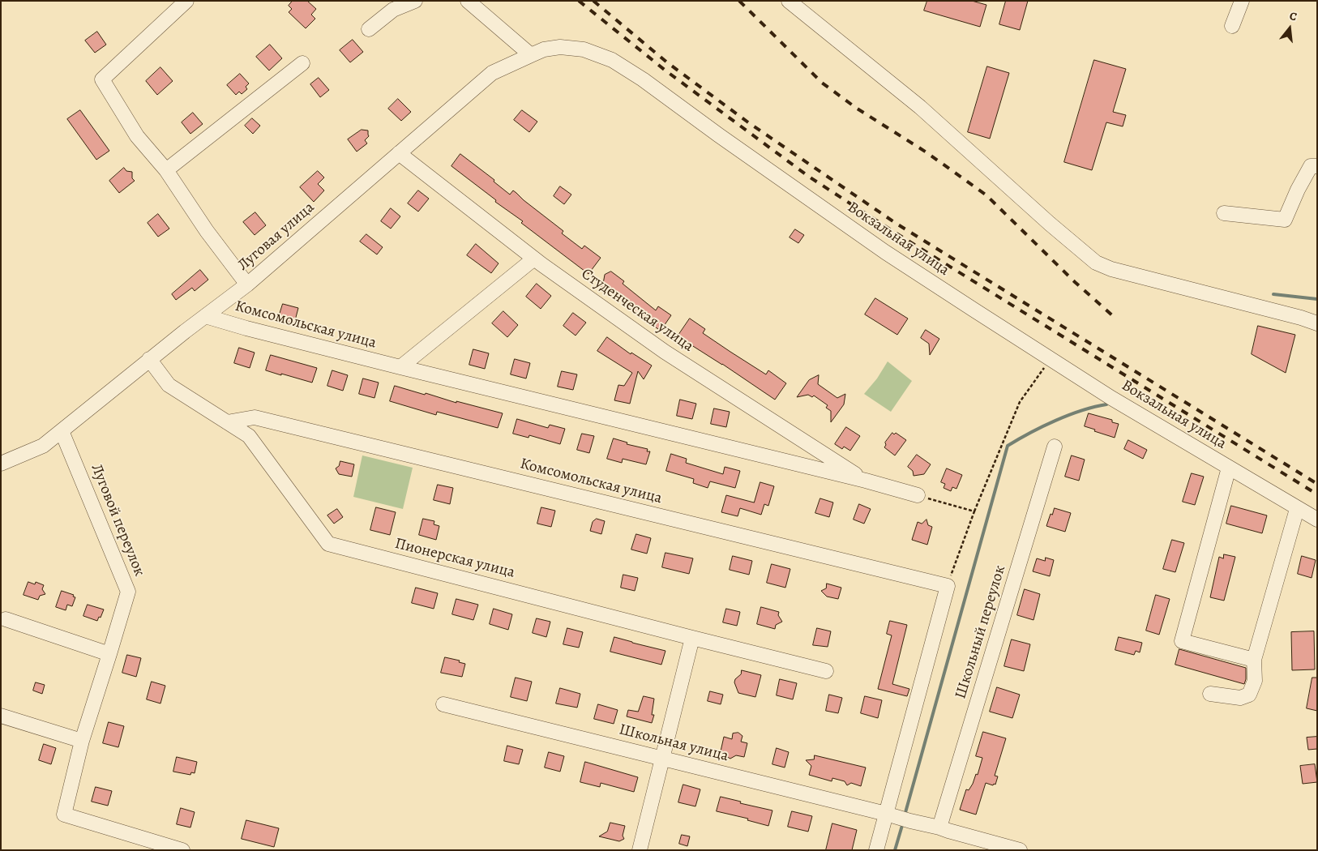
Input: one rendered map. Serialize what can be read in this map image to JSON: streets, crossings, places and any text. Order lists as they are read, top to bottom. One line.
{"streets":{"street":["Луговая улица","Вокзальная улица","Студенческая улица","Комсомольская улица","Луговой переулок","Пионерская улица","Школьный переулок","Школьная улица"]},"crossings":[["Луговая улица","Вокзальная улица"],["Луговая улица","Студенческая улица"],["Луговая улица","Комсомольская улица"],["Луговая улица","Луговой переулок"],["Луговая улица","Пионерская улица"],["Студенческая улица","Комсомольская улица"],["Комсомольская улица","Пионерская улица"],["Школьный переулок","Школьная улица"]],"north":"top"}
